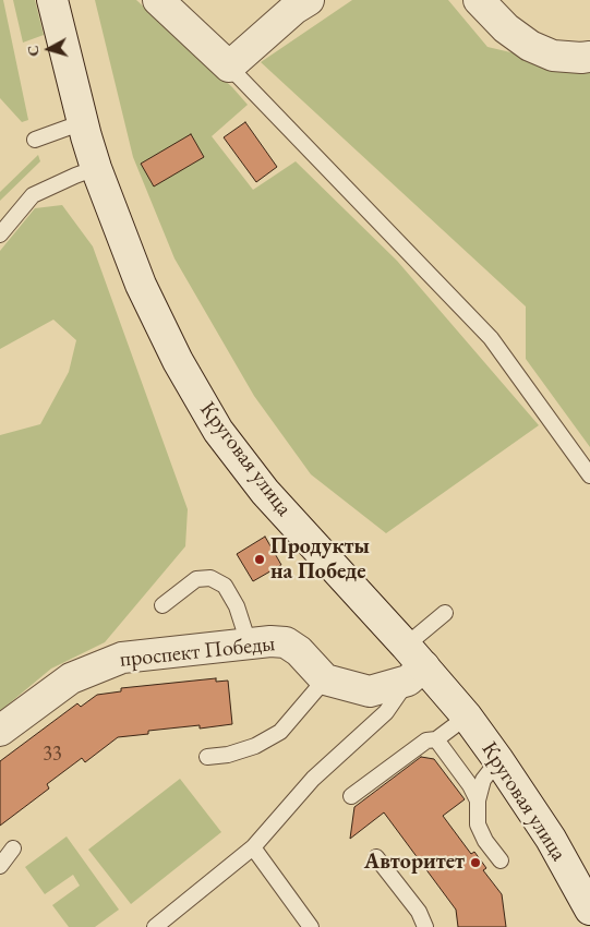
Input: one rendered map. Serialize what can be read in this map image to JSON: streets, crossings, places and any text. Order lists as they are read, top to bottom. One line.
{"streets":{"street":["Круговая улица","проспект Победы"]},"places":["Продукты на Победе","Авторитет"],"house_numbers":["33"],"north":"left"}
